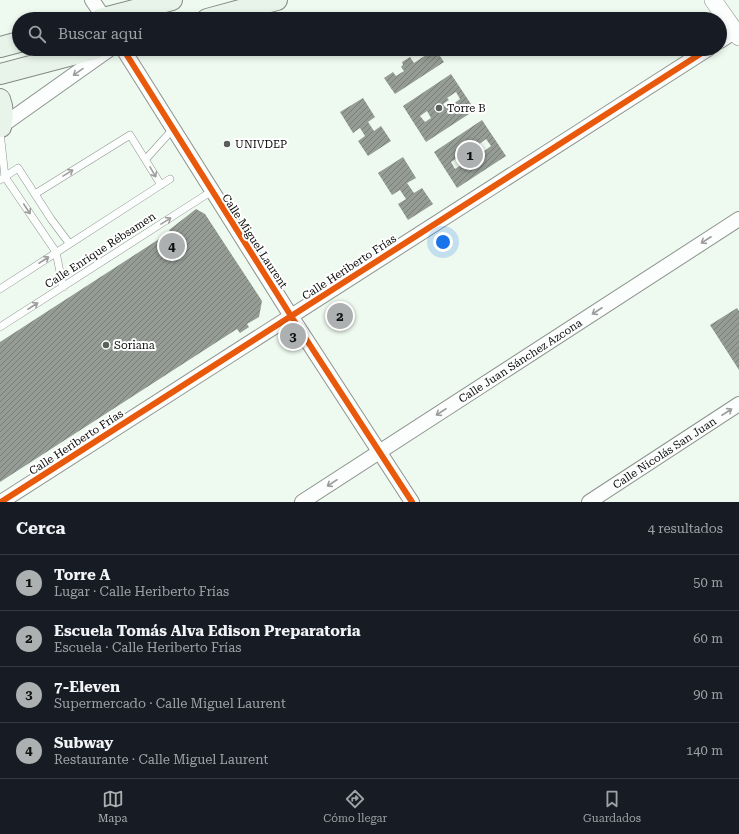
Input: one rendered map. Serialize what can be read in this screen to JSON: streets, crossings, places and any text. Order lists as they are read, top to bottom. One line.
{"streets":{"street":["Calle Miguel Laurent","Calle Heriberto Frías","Calle Juan Sánchez Azcona","Calle Nicolás San Juan"],"lane":["Calle Enrique Rébsamen"]},"crossings":[["Calle Miguel Laurent","Calle Enrique Rébsamen"],["Calle Miguel Laurent","Calle Heriberto Frías"],["Calle Miguel Laurent","Calle Juan Sánchez Azcona"]],"one_way":["Calle Juan Sánchez Azcona","Calle Nicolás San Juan"],"places":["Torre B","UNIVDEP","Soriana"],"page":{"search":"Buscar aquí","pins":["1","4","2","3"],"heading":["Cerca","4 resultados"],"list":[{"mark":"1","name":"Torre A","note":"Lugar · Calle Heriberto Frías","value":"50 m"},{"mark":"2","name":"Escuela Tomás Alva Edison Preparatoria","note":"Escuela · Calle Heriberto Frías","value":"60 m"},{"mark":"3","name":"7-Eleven","note":"Supermercado · Calle Miguel Laurent","value":"90 m"},{"mark":"4","name":"Subway","note":"Restaurante · Calle Miguel Laurent","value":"140 m"}],"nav":["Mapa","Cómo llegar","Guardados"]}}
